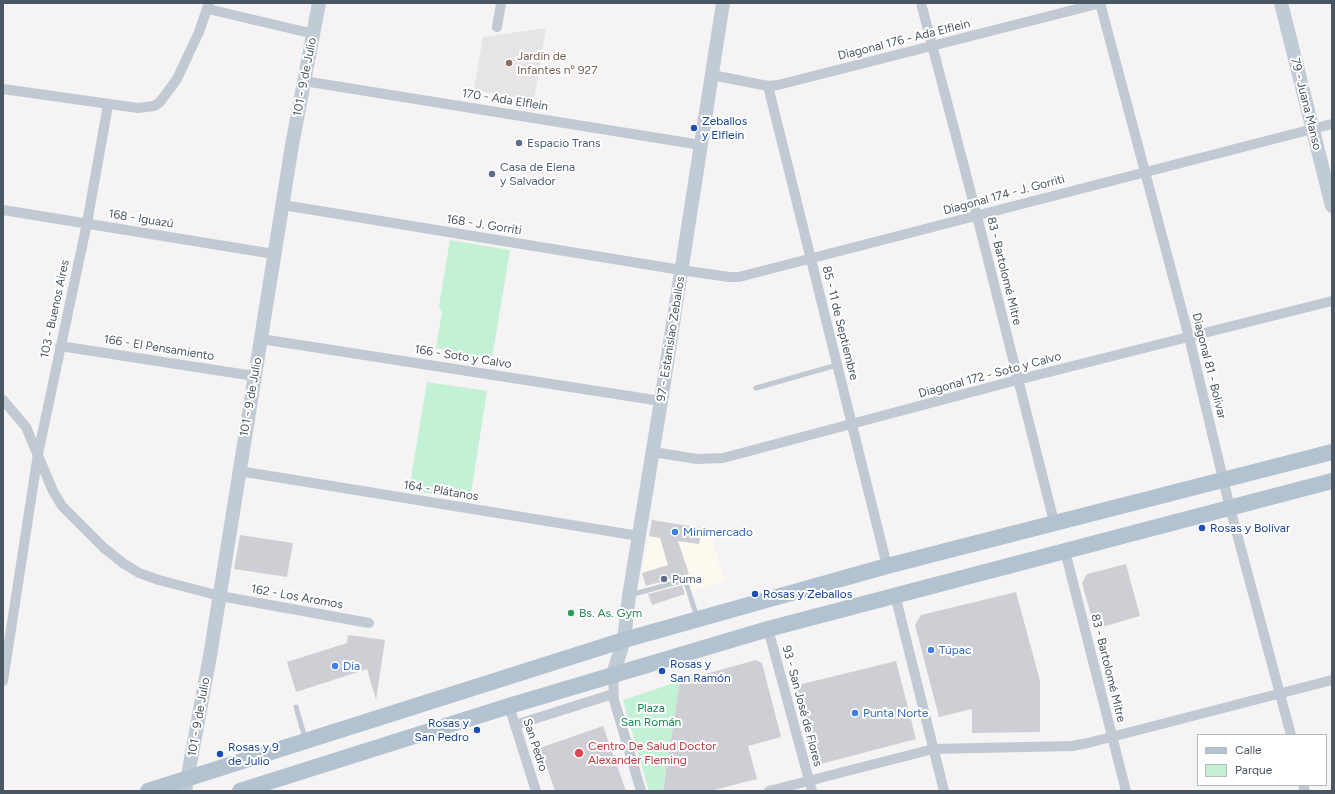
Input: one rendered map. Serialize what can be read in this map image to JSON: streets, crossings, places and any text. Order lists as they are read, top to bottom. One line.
{"streets":{"street":["Diagonal 176 - Ada Elflein","101 - 9 de Julio","170 - Ada Elflein","79 - Juana Manso","Diagonal 174 - J. Gorriti","168 - Iguazú","168 - J. Gorriti","83 - Bartolomé Mitre","103 - Buenos Aires","85 - 11 de Septiembre","97 - Estanislao Zeballos","166 - El Pensamiento","166 - Soto y Calvo","Diagonal 81 - Bolivar","Diagonal 172 - Soto y Calvo","164 - Plátanos","162 - Los Aromos","93 - San José de Flores","San Pedro"]},"crossings":[["Diagonal 176 - Ada Elflein","83 - Bartolomé Mitre"],["Diagonal 176 - Ada Elflein","85 - 11 de Septiembre"],["Diagonal 176 - Ada Elflein","97 - Estanislao Zeballos"],["Diagonal 176 - Ada Elflein","Diagonal 81 - Bolivar"],["101 - 9 de Julio","170 - Ada Elflein"],["101 - 9 de Julio","168 - Iguazú"],["101 - 9 de Julio","168 - J. Gorriti"],["101 - 9 de Julio","166 - El Pensamiento"],["101 - 9 de Julio","166 - Soto y Calvo"],["101 - 9 de Julio","164 - Plátanos"],["101 - 9 de Julio","162 - Los Aromos"],["170 - Ada Elflein","97 - Estanislao Zeballos"],["79 - Juana Manso","Diagonal 174 - J. Gorriti"],["Diagonal 174 - J. Gorriti","168 - J. Gorriti"],["Diagonal 174 - J. Gorriti","83 - Bartolomé Mitre"],["Diagonal 174 - J. Gorriti","85 - 11 de Septiembre"],["Diagonal 174 - J. Gorriti","97 - Estanislao Zeballos"],["Diagonal 174 - J. Gorriti","Diagonal 81 - Bolivar"],["168 - Iguazú","103 - Buenos Aires"],["168 - J. Gorriti","97 - Estanislao Zeballos"],["83 - Bartolomé Mitre","Diagonal 172 - Soto y Calvo"],["103 - Buenos Aires","166 - El Pensamiento"],["103 - Buenos Aires","162 - Los Aromos"],["85 - 11 de Septiembre","Diagonal 172 - Soto y Calvo"],["97 - Estanislao Zeballos","166 - Soto y Calvo"],["97 - Estanislao Zeballos","Diagonal 172 - Soto y Calvo"],["97 - Estanislao Zeballos","164 - Plátanos"],["Diagonal 81 - Bolivar","Diagonal 172 - Soto y Calvo"]],"parks":["Plaza San Román"],"places":["Jardín de Infantes nº 927","Zeballos y Elflein","Espacio Trans","Casa de Elena y Salvador","Rosas y Bolívar","Minimercado","Puma","Rosas y Zeballos","Bs. As. Gym","Túpac","Dia","Rosas y San Ramón","Punta Norte","Rosas y San Pedro","Centro De Salud Doctor Alexander Fleming","Rosas y 9 de Julio"],"legend":["Calle","Parque"]}
